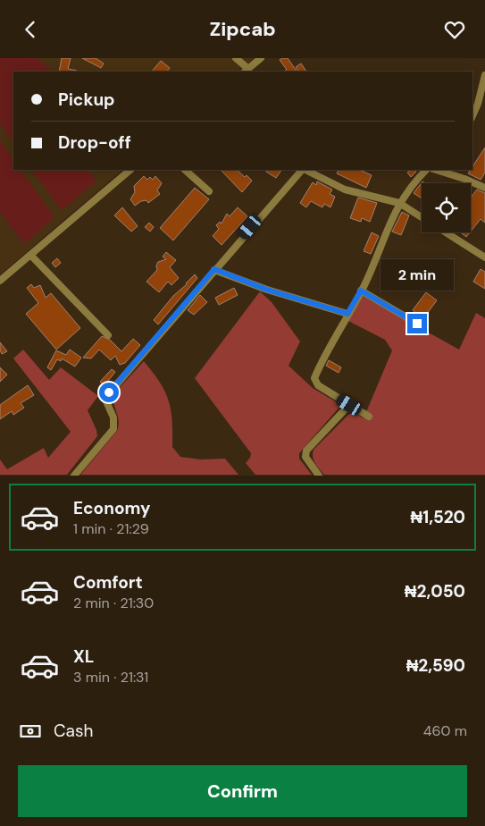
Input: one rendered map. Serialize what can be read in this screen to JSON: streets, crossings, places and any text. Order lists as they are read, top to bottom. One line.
{"page":{"header":"Zipcab","banner":["Pickup","Drop-off"],"bubble":"2 min","list":[{"name":"Economy","note":"1 min · 21:29","value":"₦1,520"},{"name":"Comfort","note":"2 min · 21:30","value":"₦2,050"},{"name":"XL","note":"3 min · 21:31","value":"₦2,590"}],"pay":["Cash","460 m"],"buttons":"Confirm"}}
